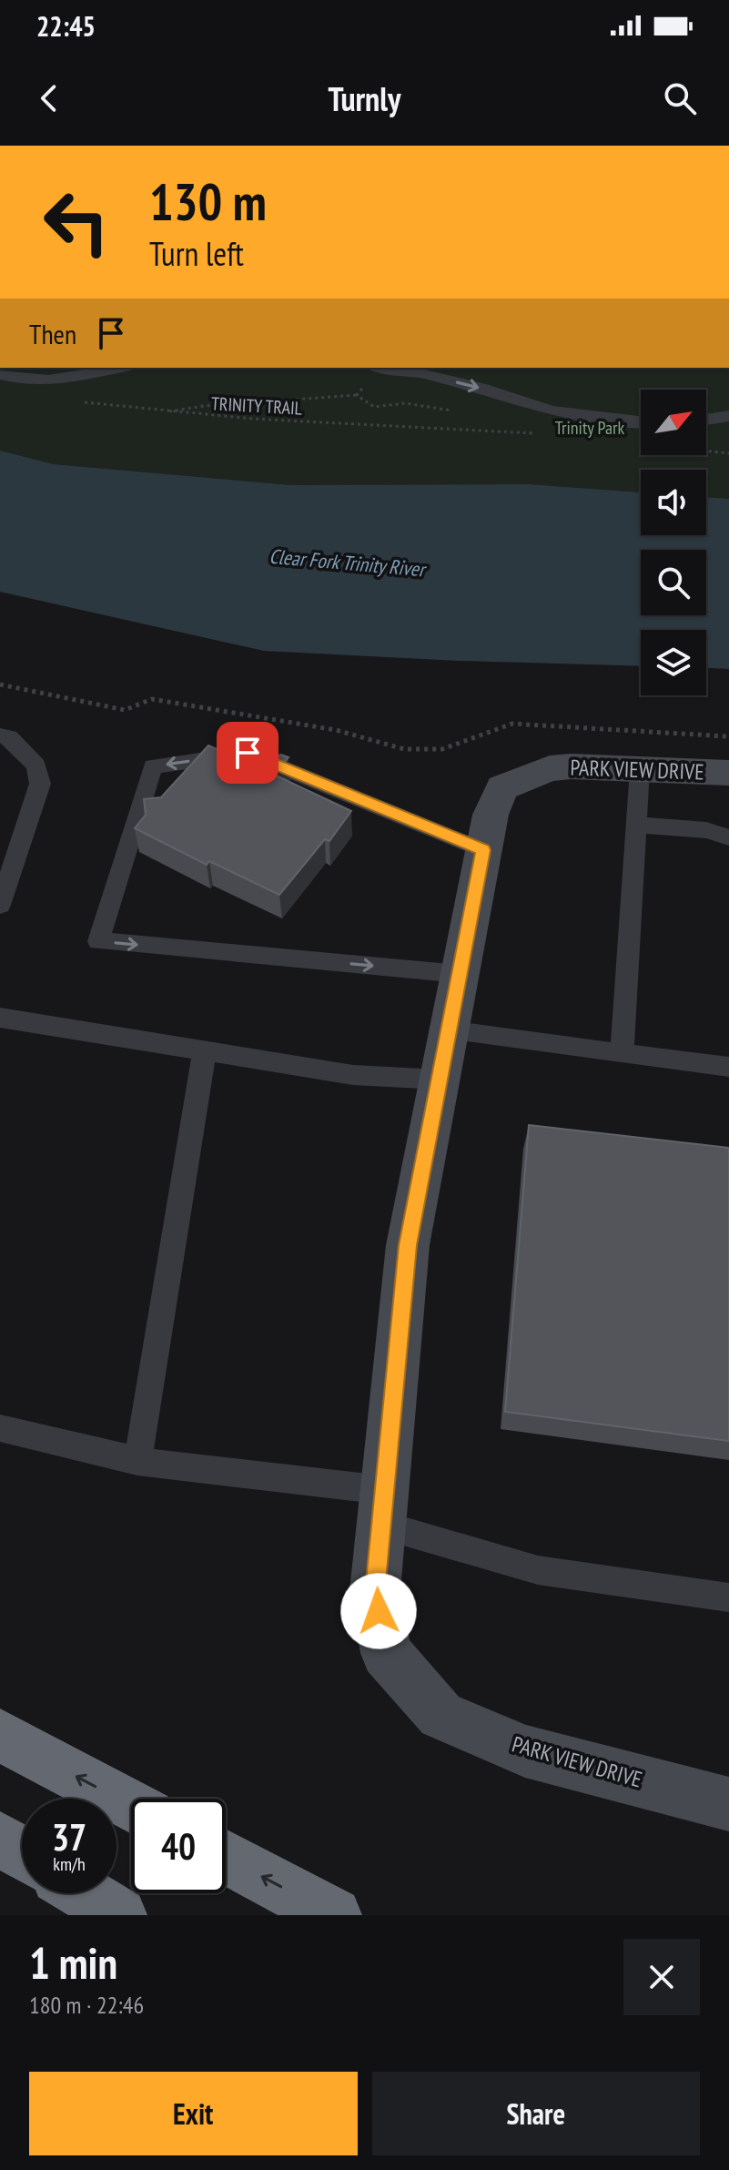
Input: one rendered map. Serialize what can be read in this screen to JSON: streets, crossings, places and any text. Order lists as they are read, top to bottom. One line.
{"streets":{"street":["PARK VIEW DRIVE"],"path":["TRINITY TRAIL"]},"water":["Clear Fork Trinity River"],"parks":["Trinity Park"],"north":"top right","page":{"status":"22:45","header":"Turnly","turn":["130 m","Turn left"],"then":"Then","speed":"37 km/h","limit":"40","heading":["1 min","180 m · 22:46"],"buttons":["Exit","Share"]}}
